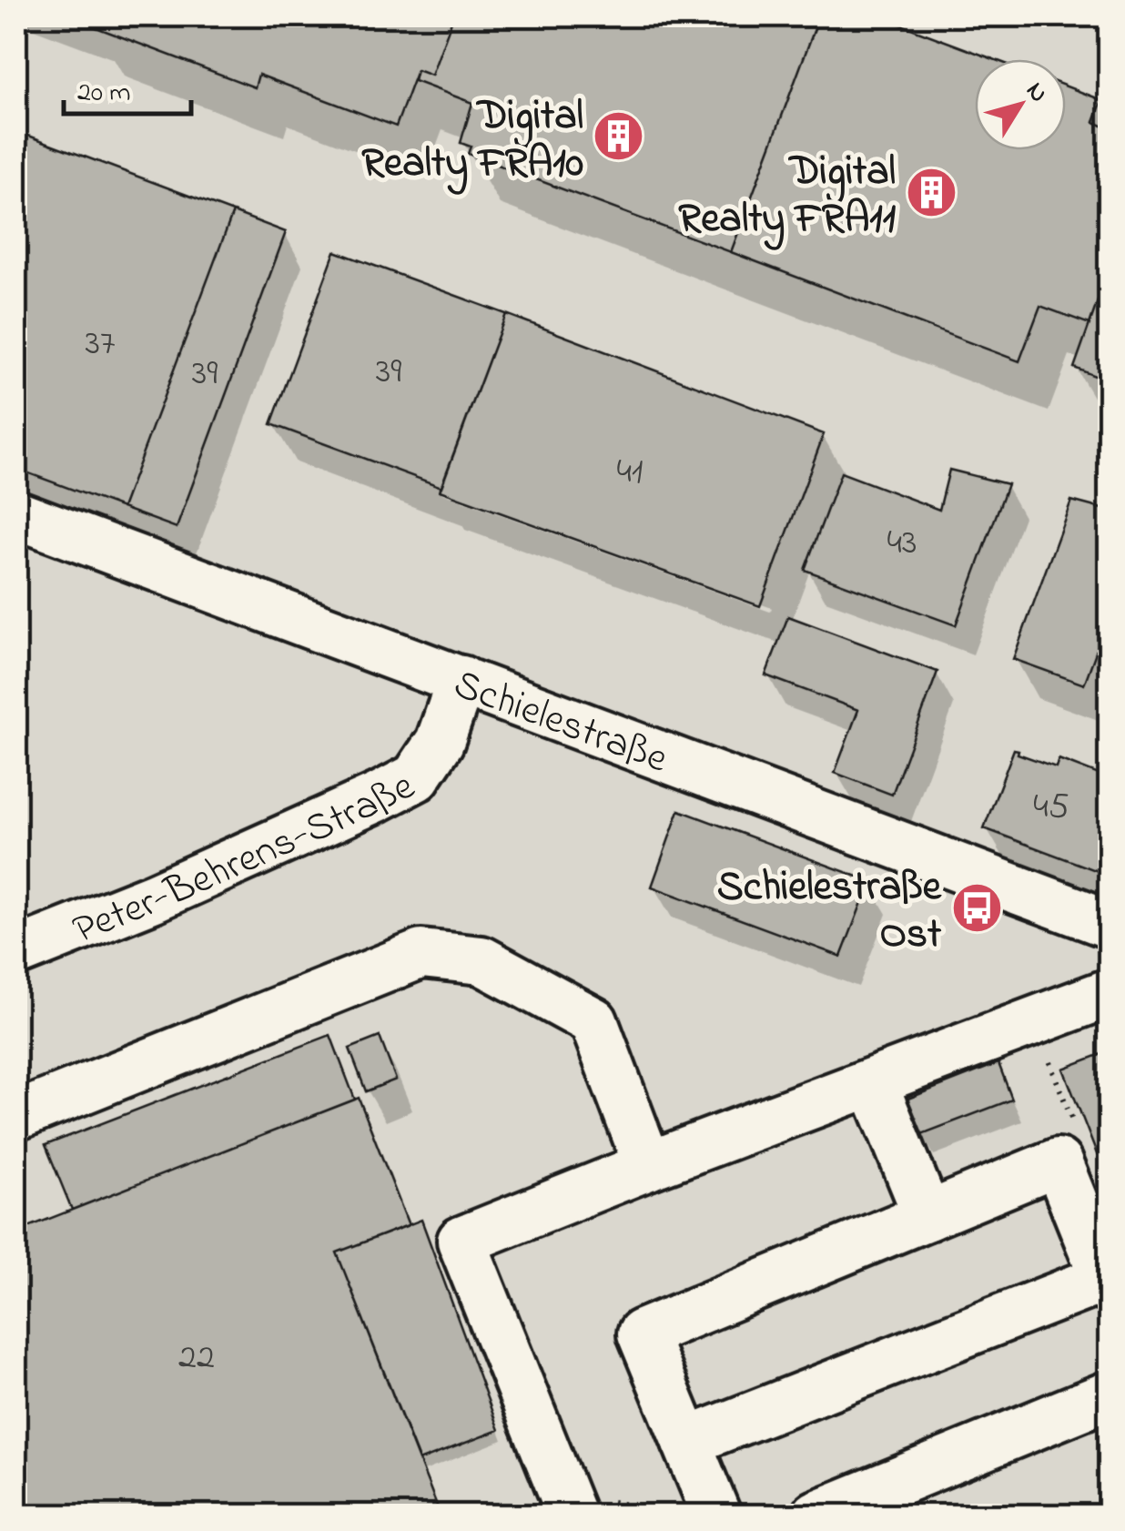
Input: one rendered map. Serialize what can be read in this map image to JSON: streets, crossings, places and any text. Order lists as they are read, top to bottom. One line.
{"streets":{"street":["Schielestraße","Peter-Behrens-Straße"]},"crossings":[["Schielestraße","Peter-Behrens-Straße"]],"places":{"building":["Digital Realty FRA10","Digital Realty FRA11"],"bus stop":["Schielestraße Ost"]},"house_numbers":["37","39","39","41","43","45","22"],"scale_bar":"20 m","north":"top right"}
